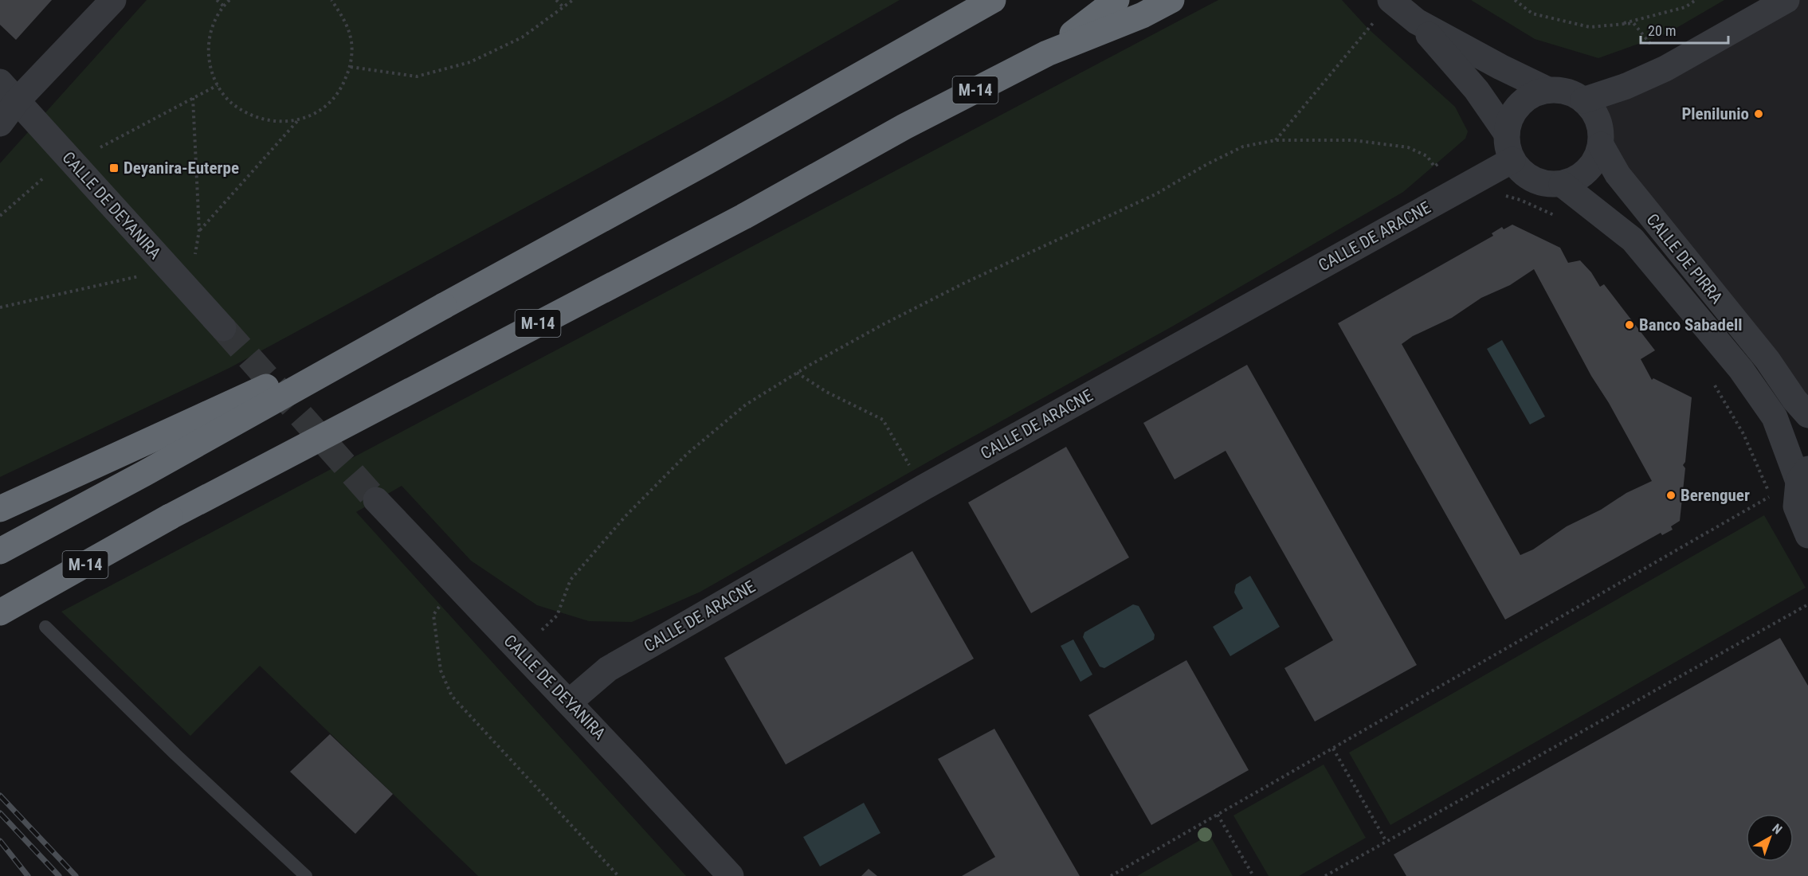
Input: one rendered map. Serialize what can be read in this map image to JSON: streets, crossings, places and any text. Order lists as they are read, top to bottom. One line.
{"streets":{"highway":["M-14"],"street":["CALLE DE DEYANIRA","CALLE DE ARACNE","CALLE DE PIRRA"]},"crossings":[["CALLE DE DEYANIRA","CALLE DE ARACNE"],["CALLE DE ARACNE","CALLE DE PIRRA"]],"places":{"other":["Plenilunio","Banco Sabadell","Berenguer"],"transit":["Deyanira-Euterpe"]},"scale_bar":"20 m","north":"top right"}
